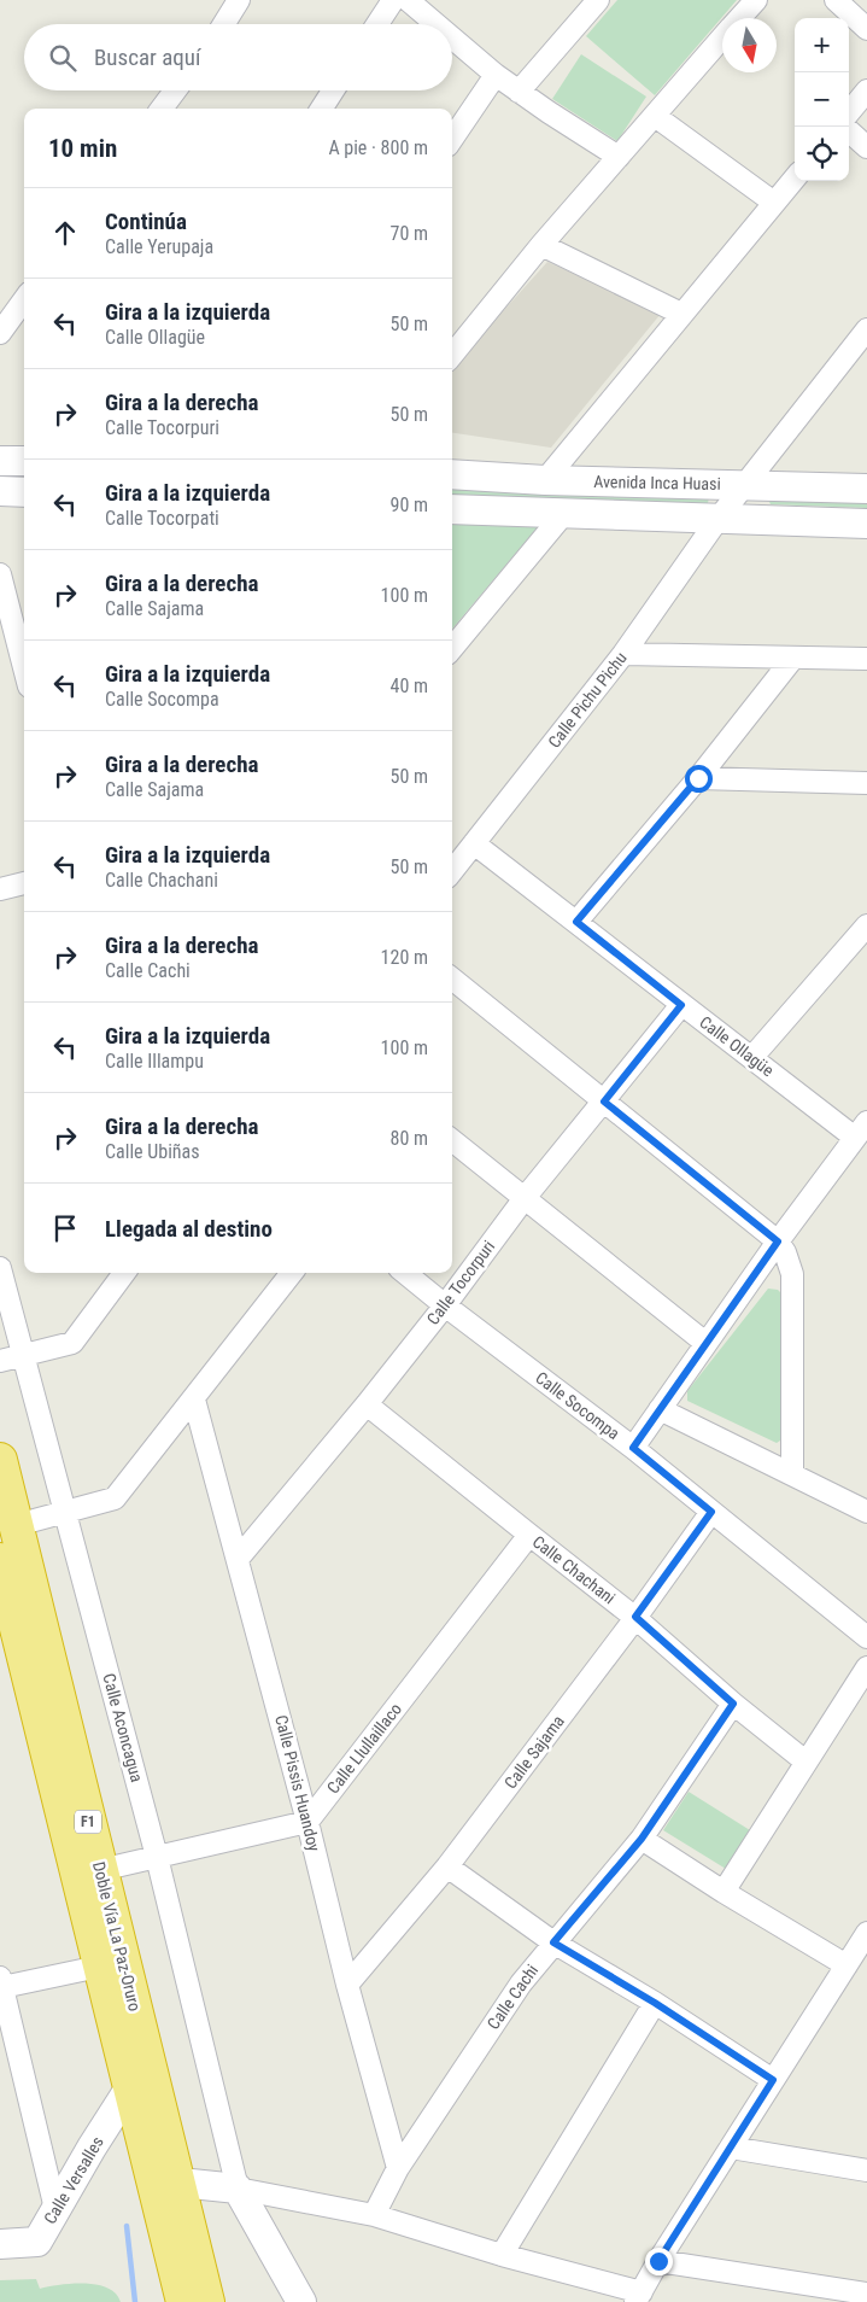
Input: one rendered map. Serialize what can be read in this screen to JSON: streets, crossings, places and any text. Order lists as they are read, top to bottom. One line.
{"streets":{"highway":["F1","Doble Vía La Paz-Oruro"],"street":["Avenida Inca Huasi","Calle Pichu Pichu","Calle Ollagüe","Calle Tocorpuri","Calle Socompa","Calle Chachani","Calle Aconcagua","Calle Llullaillaco","Calle Sajama","Calle Pissis Huandoy","Calle Cachi","Calle Versalles"]},"crossings":[["Avenida Inca Huasi","Calle Pichu Pichu"],["Calle Pichu Pichu","Calle Ollagüe"],["Calle Ollagüe","Calle Tocorpuri"],["Calle Tocorpuri","Calle Socompa"],["Calle Tocorpuri","Calle Chachani"],["Calle Tocorpuri","Calle Pissis Huandoy"],["Calle Socompa","Calle Sajama"],["Calle Chachani","Calle Llullaillaco"],["Calle Chachani","Calle Sajama"],["Calle Chachani","Calle Cachi"],["Calle Llullaillaco","Calle Pissis Huandoy"],["Calle Sajama","Calle Pissis Huandoy"],["Calle Pissis Huandoy","Calle Cachi"],["F1","Doble Vía La Paz-Oruro"],["Doble Vía La Paz-Oruro","Calle Versalles"]],"north":"bottom","page":{"map_buttons":["+","−"],"search":"Buscar aquí","heading":["10 min","A pie · 800 m"],"list":[["Continúa","Calle Yerupaja","70 m"],["Gira a la izquierda","Calle Ollagüe","50 m"],["Gira a la derecha","Calle Tocorpuri","50 m"],["Gira a la izquierda","Calle Tocorpati","90 m"],["Gira a la derecha","Calle Sajama","100 m"],["Gira a la izquierda","Calle Socompa","40 m"],["Gira a la derecha","Calle Sajama","50 m"],["Gira a la izquierda","Calle Chachani","50 m"],["Gira a la derecha","Calle Cachi","120 m"],["Gira a la izquierda","Calle Illampu","100 m"],["Gira a la derecha","Calle Ubiñas","80 m"],"Llegada al destino"]}}
